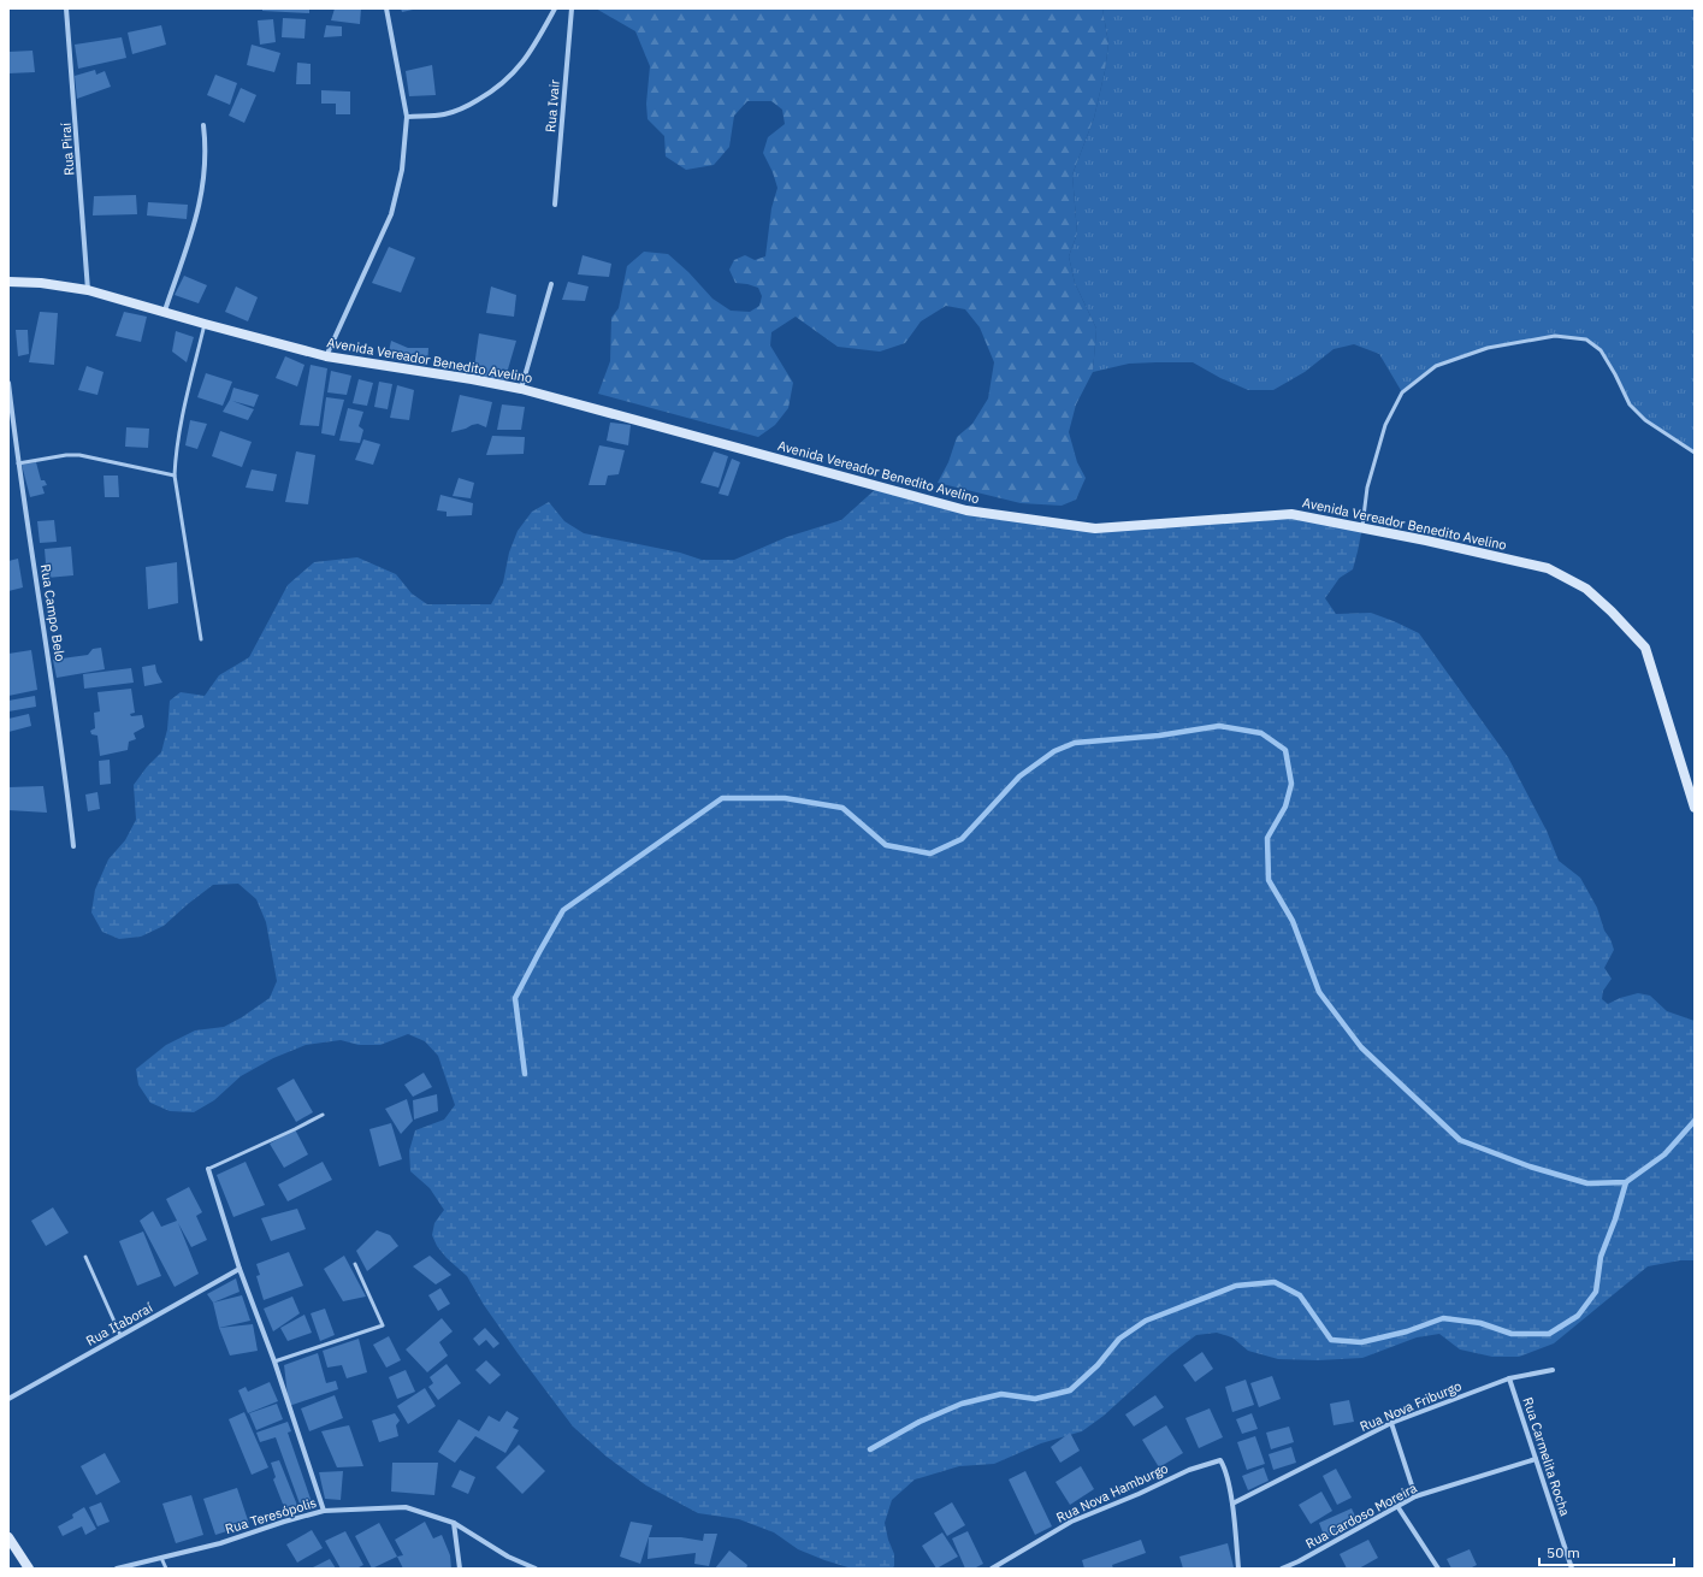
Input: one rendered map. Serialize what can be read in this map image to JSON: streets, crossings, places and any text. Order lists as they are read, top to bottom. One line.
{"streets":{"main road":["Avenida Vereador Benedito Avelino"],"street":["Rua Ivair","Rua Piraí","Rua Campo Belo","Rua Itaboraí","Rua Nova Friburgo","Rua Carmelita Rocha","Rua Nova Hamburgo","Rua Teresópolis","Rua Cardoso Moreira"]},"crossings":[["Rua Piraí","Avenida Vereador Benedito Avelino"],["Rua Nova Friburgo","Rua Carmelita Rocha"],["Rua Nova Friburgo","Rua Nova Hamburgo"],["Rua Carmelita Rocha","Rua Cardoso Moreira"]],"scale_bar":"50 m"}
